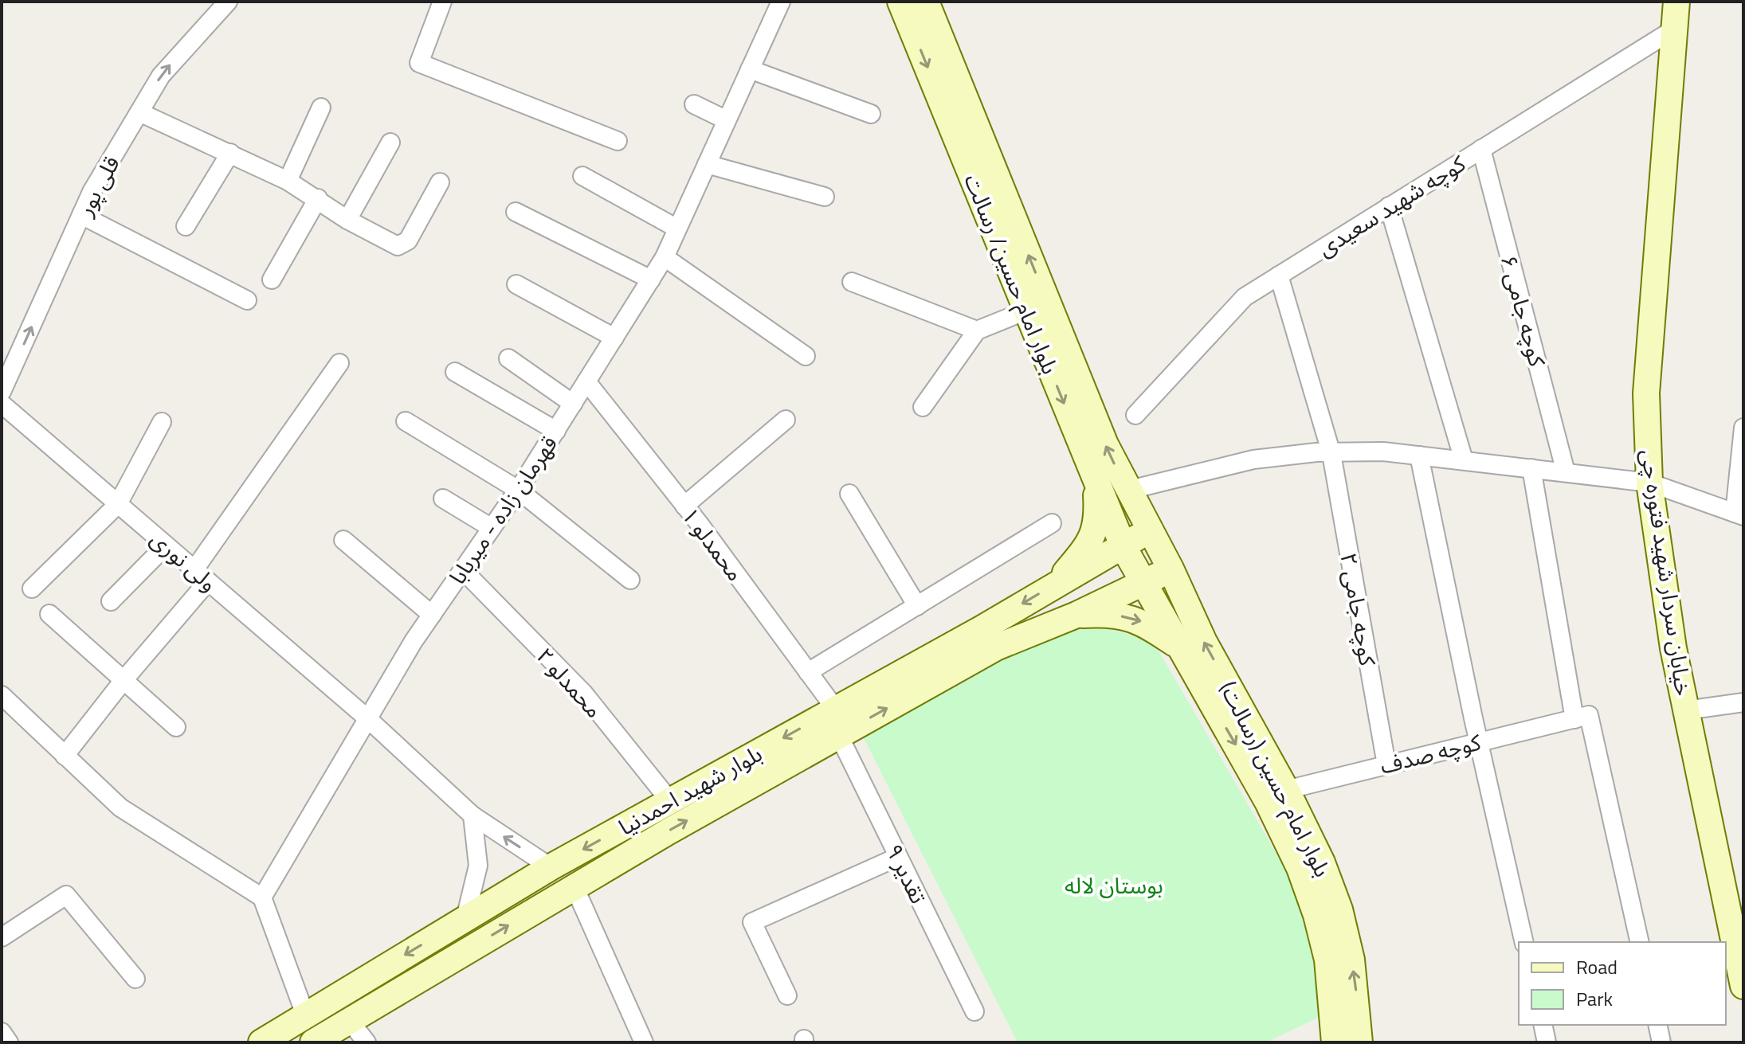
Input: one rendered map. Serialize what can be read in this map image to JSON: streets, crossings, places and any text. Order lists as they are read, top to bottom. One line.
{"streets":{"main road":["بلوار امام حسین/ رسالت","خیابان سردار شهید فتوره چی","بلوار امام حسین (رسالت)","بلوار شهید احمدنیا"],"street":["قلی پور","کوچه شهید سعیدی","کوچه جامی ۶","قهرمان زاده - میربابا","محمدلو ۱","ولی نوری","کوچه جامی ۲","محمدلو ۲","کوچه صدف","۹ تقدیر"]},"crossings":[["کوچه شهید سعیدی","کوچه جامی ۶"],["کوچه شهید سعیدی","خیابان سردار شهید فتوره چی"],["کوچه شهید سعیدی","کوچه جامی ۲"],["بلوار امام حسین/ رسالت","بلوار امام حسین (رسالت)"],["بلوار امام حسین/ رسالت","بلوار شهید احمدنیا"],["قهرمان زاده - میربابا","محمدلو ۱"],["قهرمان زاده - میربابا","ولی نوری"],["قهرمان زاده - میربابا","محمدلو ۲"],["محمدلو ۱","بلوار شهید احمدنیا"],["ولی نوری","بلوار شهید احمدنیا"],["کوچه جامی ۲","کوچه صدف"],["محمدلو ۲","بلوار شهید احمدنیا"],["کوچه صدف","بلوار امام حسین (رسالت)"],["بلوار امام حسین (رسالت)","بلوار شهید احمدنیا"],["بلوار شهید احمدنیا","۹ تقدیر"]],"one_way":["قلی پور"],"parks":["بوستان لاله"],"legend":["Road","Park"]}
